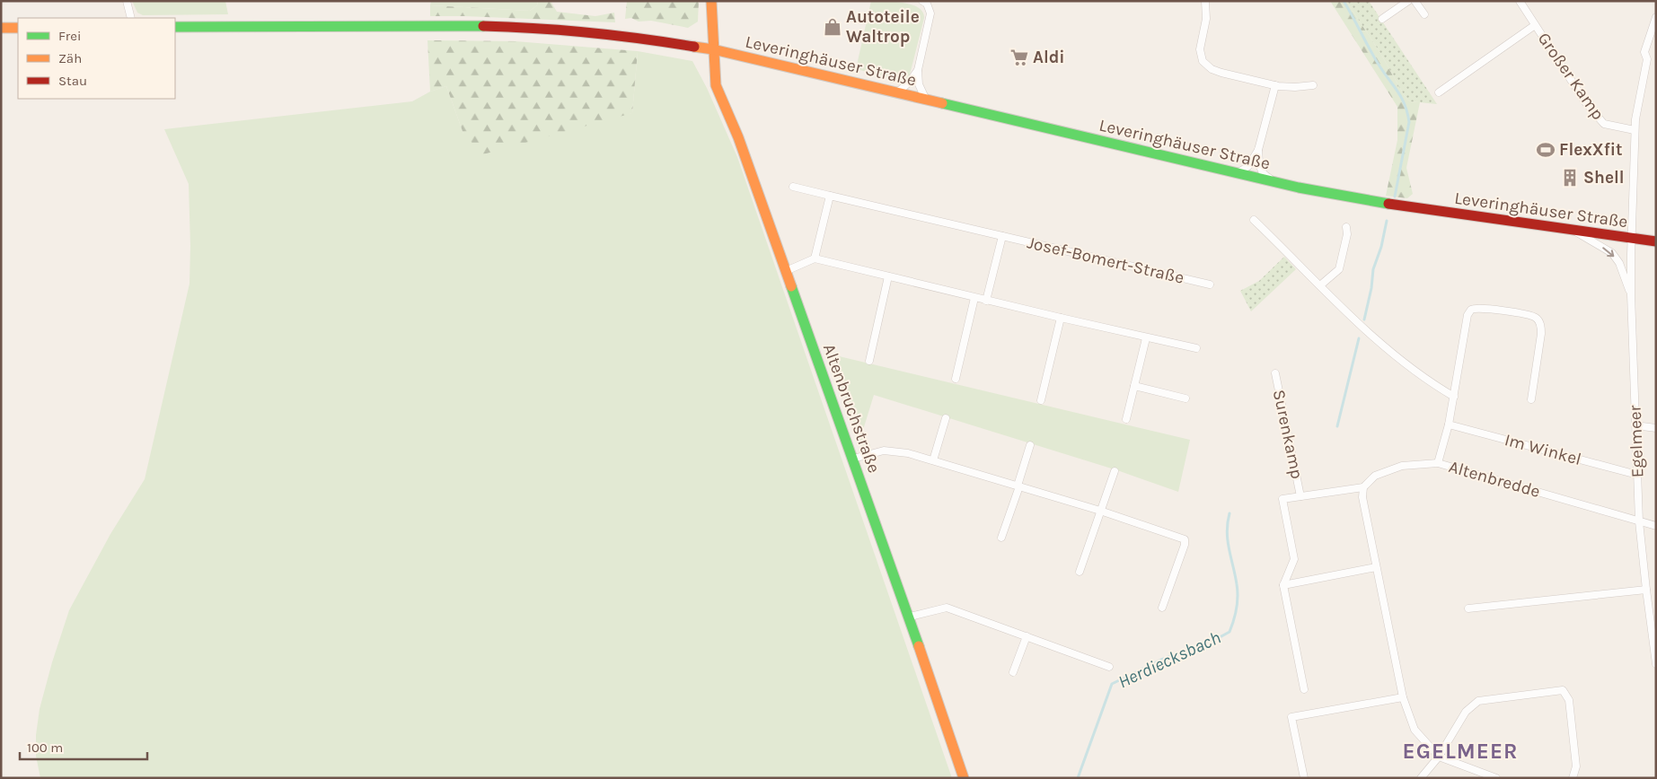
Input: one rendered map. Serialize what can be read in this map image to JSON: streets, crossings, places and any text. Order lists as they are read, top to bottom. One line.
{"streets":{"main road":["Leveringhäuser Straße","Altenbruchstraße"],"street":["Großer Kamp","Josef-Bomert-Straße","Surenkamp","Egelmeer","Im Winkel","Altenbredde"]},"crossings":[["Leveringhäuser Straße","Altenbruchstraße"],["Leveringhäuser Straße","Egelmeer"],["Großer Kamp","Egelmeer"],["Egelmeer","Im Winkel"],["Egelmeer","Altenbredde"],["Im Winkel","Altenbredde"]],"districts":["EGELMEER"],"water":["Herdiecksbach"],"places":{"shop":["Autoteile Waltrop"],"supermarket":["Aldi"],"sports":["FlexXfit"],"building":["Shell"]},"legend":["Frei","Zäh","Stau"],"scale_bar":"100 m"}
